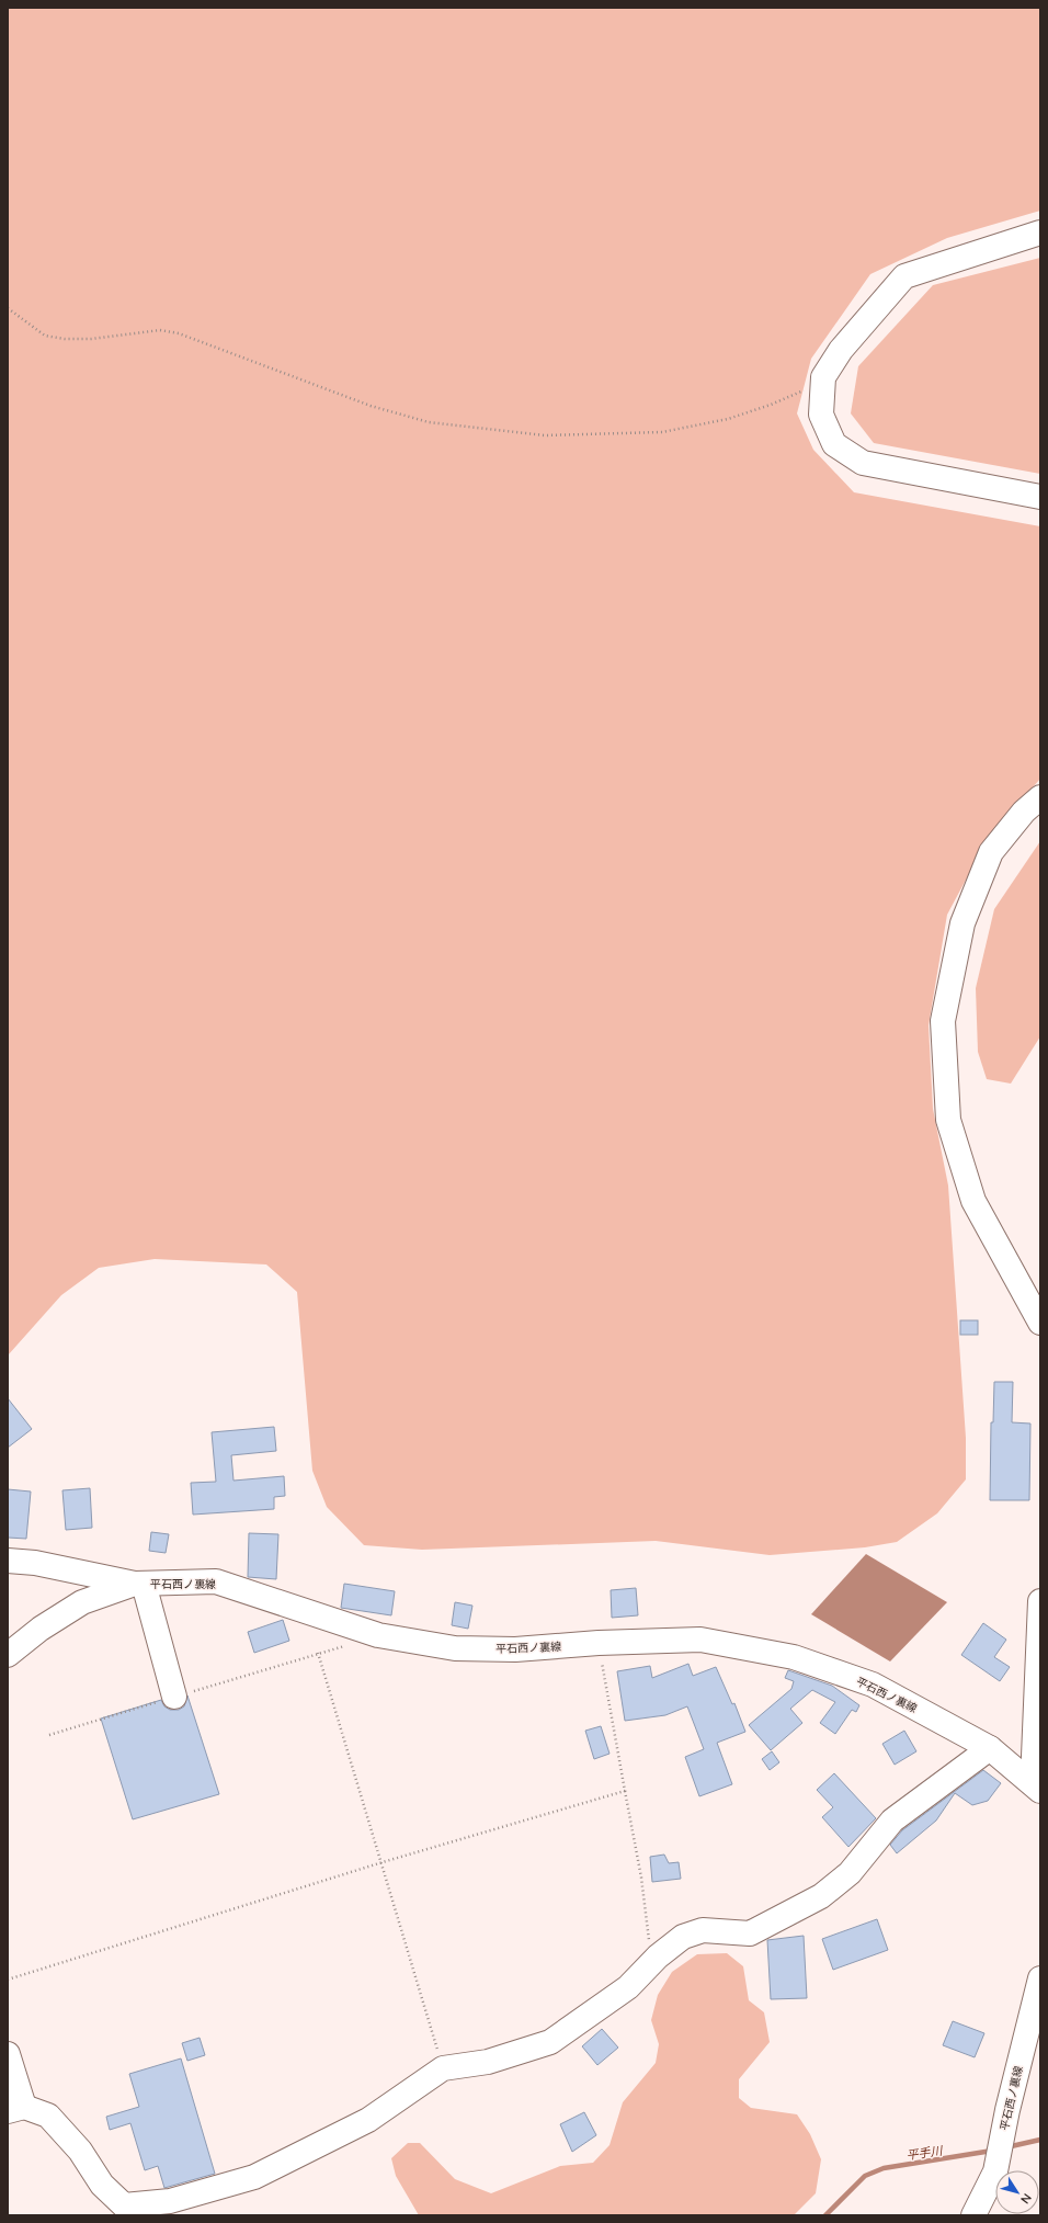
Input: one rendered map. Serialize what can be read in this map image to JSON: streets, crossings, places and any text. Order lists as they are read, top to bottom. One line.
{"streets":{"street":["平石西ノ裏線"]},"water":["平手川"],"north":"bottom right"}
